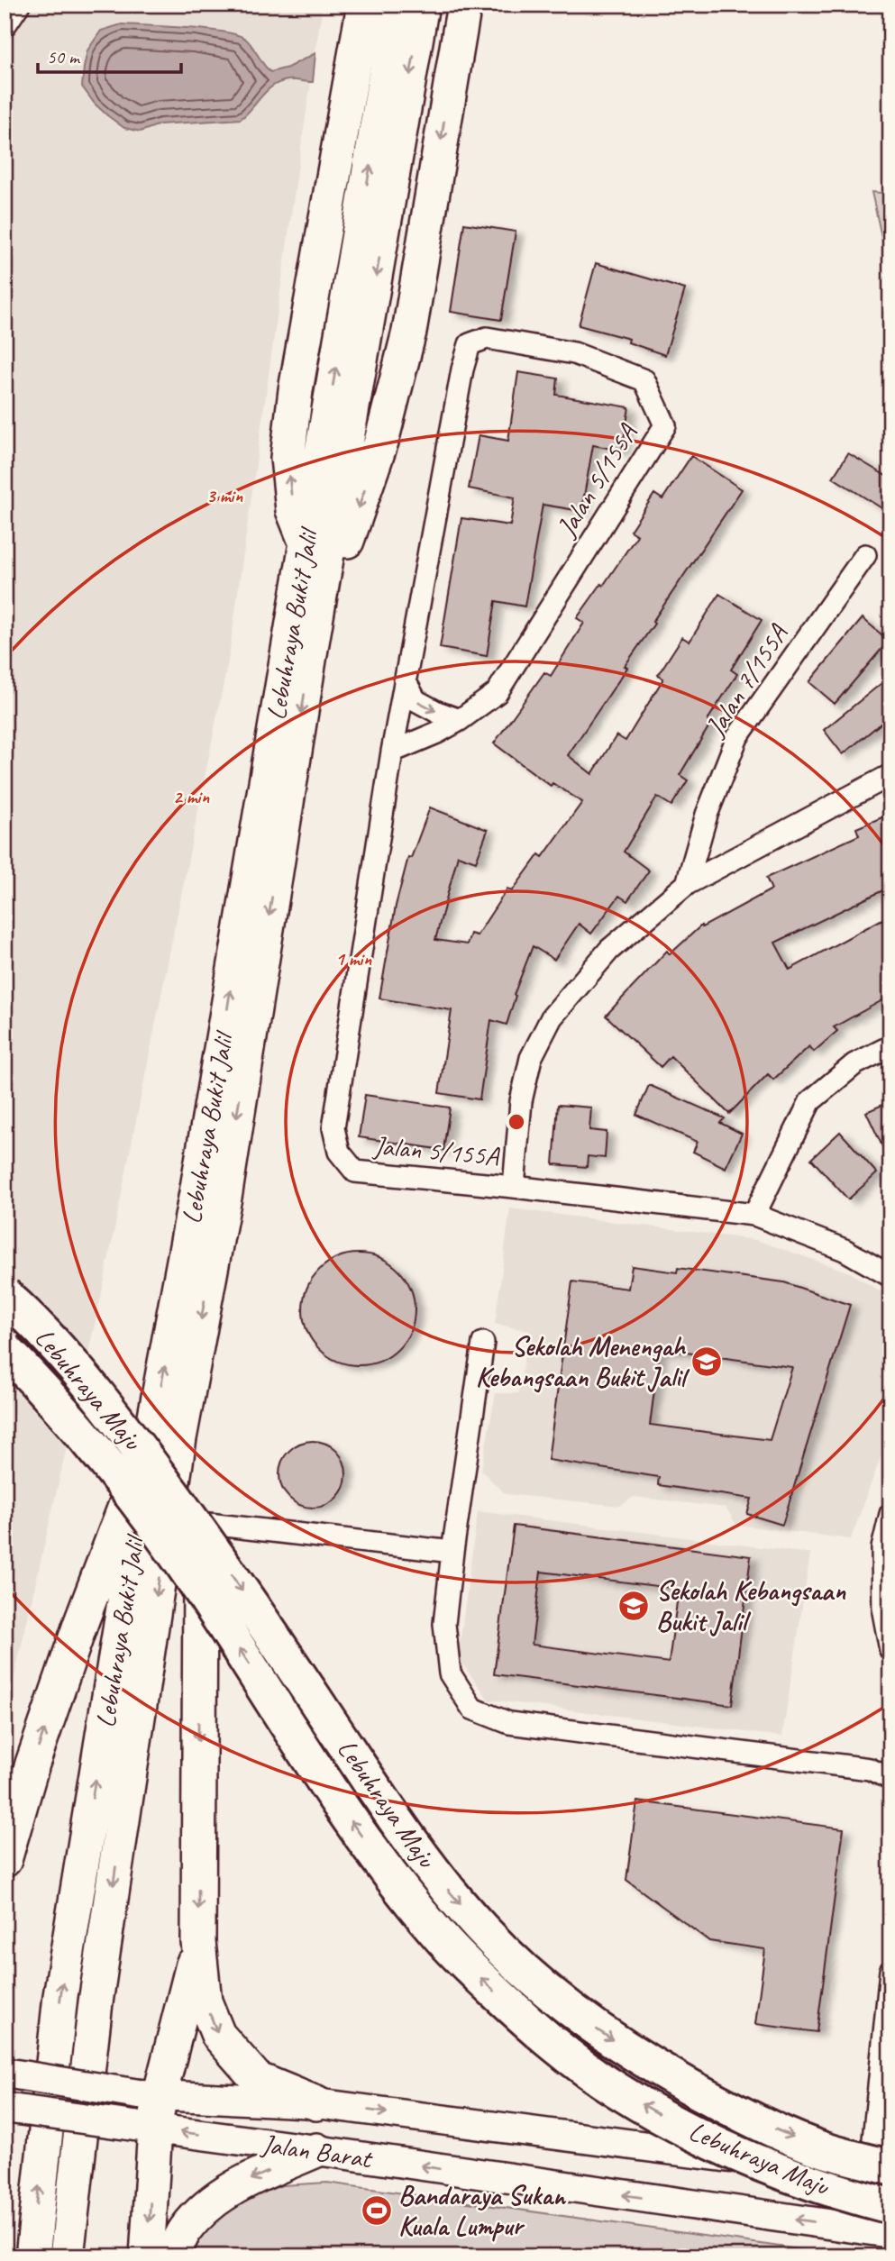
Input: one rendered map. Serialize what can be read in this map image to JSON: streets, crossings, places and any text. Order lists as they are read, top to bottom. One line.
{"streets":{"highway":["Lebuhraya Bukit Jalil","Lebuhraya Maju"],"main road":["Jalan Barat"],"street":["Jalan 5/155A","Jalan 7/155A"]},"crossings":[["Lebuhraya Maju","Jalan Barat"]],"places":{"school or university":["Sekolah Menengah Kebangsaan Bukit Jalil","Sekolah Kebangsaan Bukit Jalil"],"sports":["Bandaraya Sukan Kuala Lumpur"]},"scale_bar":"50 m","rings":["3 min","2 min","1 min"]}
